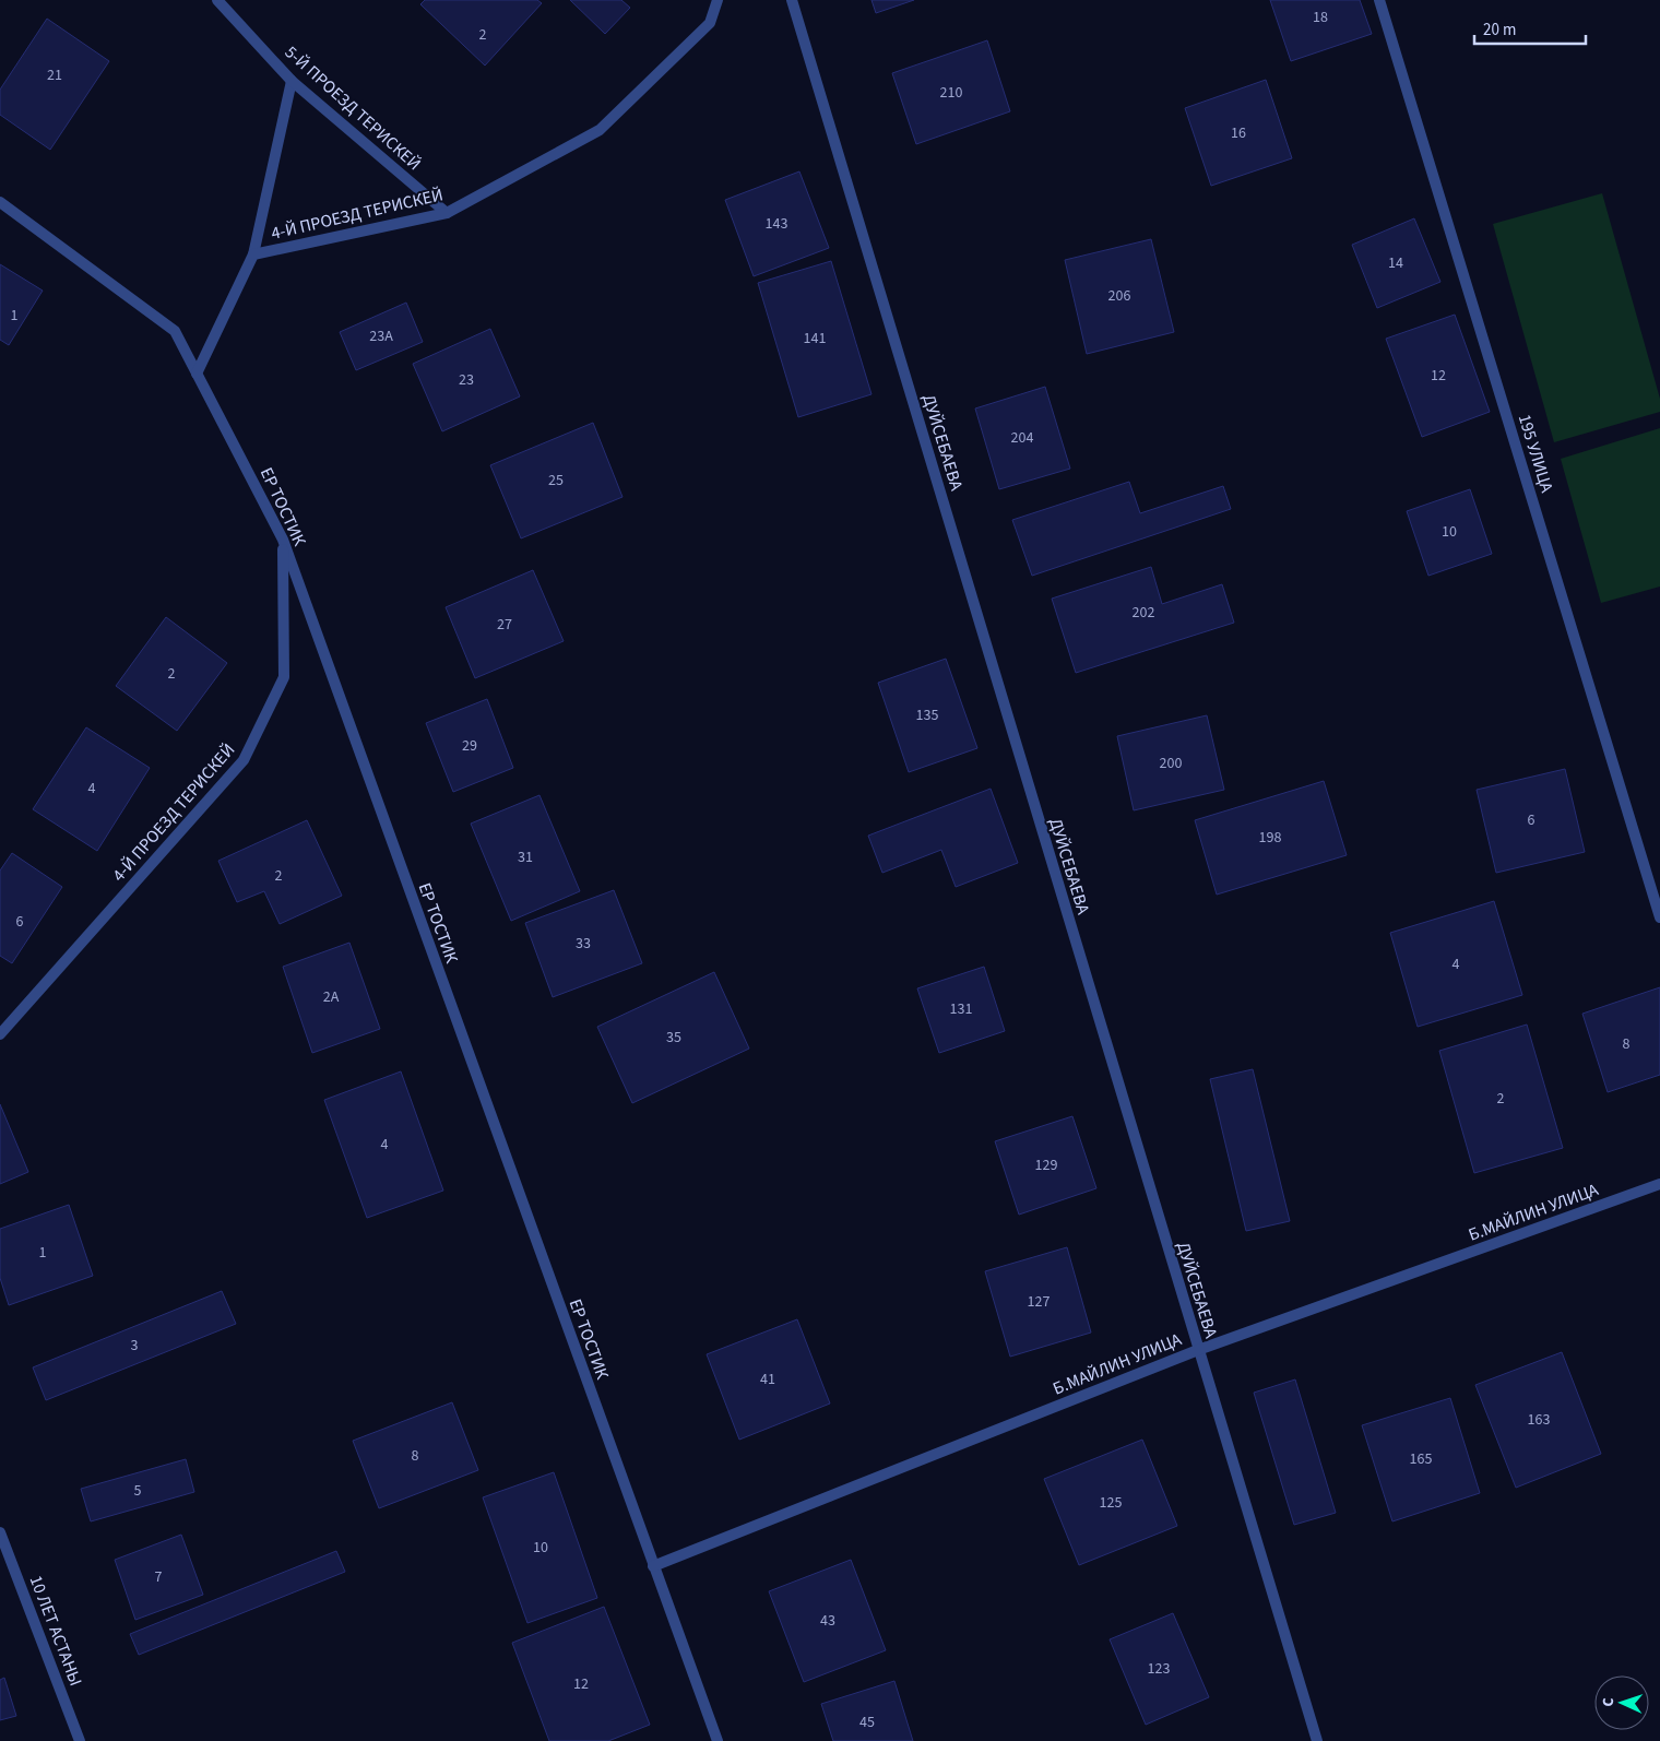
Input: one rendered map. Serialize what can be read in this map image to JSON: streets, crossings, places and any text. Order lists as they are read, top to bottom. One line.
{"streets":{"street":["5-Й ПРОЕЗД ТЕРИСКЕЙ","4-Й ПРОЕЗД ТЕРИСКЕЙ","ДУЙСЕБАЕВА","195 УЛИЦА","ЕР ТОСТИК","Б.МАЙЛИН УЛИЦА","10 ЛЕТ АСТАНЫ"]},"crossings":[["5-Й ПРОЕЗД ТЕРИСКЕЙ","4-Й ПРОЕЗД ТЕРИСКЕЙ"],["4-Й ПРОЕЗД ТЕРИСКЕЙ","ЕР ТОСТИК"],["ДУЙСЕБАЕВА","Б.МАЙЛИН УЛИЦА"],["ЕР ТОСТИК","Б.МАЙЛИН УЛИЦА"]],"house_numbers":["18","2","21","210","16","143","14","206","1","23А","141","12","23","204","25","10","202","27","2","135","29","200","4","6","198","31","2","6","33","4","2А","131","35","8","2","4","129","1","127","3","41","163","8","165","5","125","10","7","43","123","12","45"],"scale_bar":"20 m","north":"left"}
